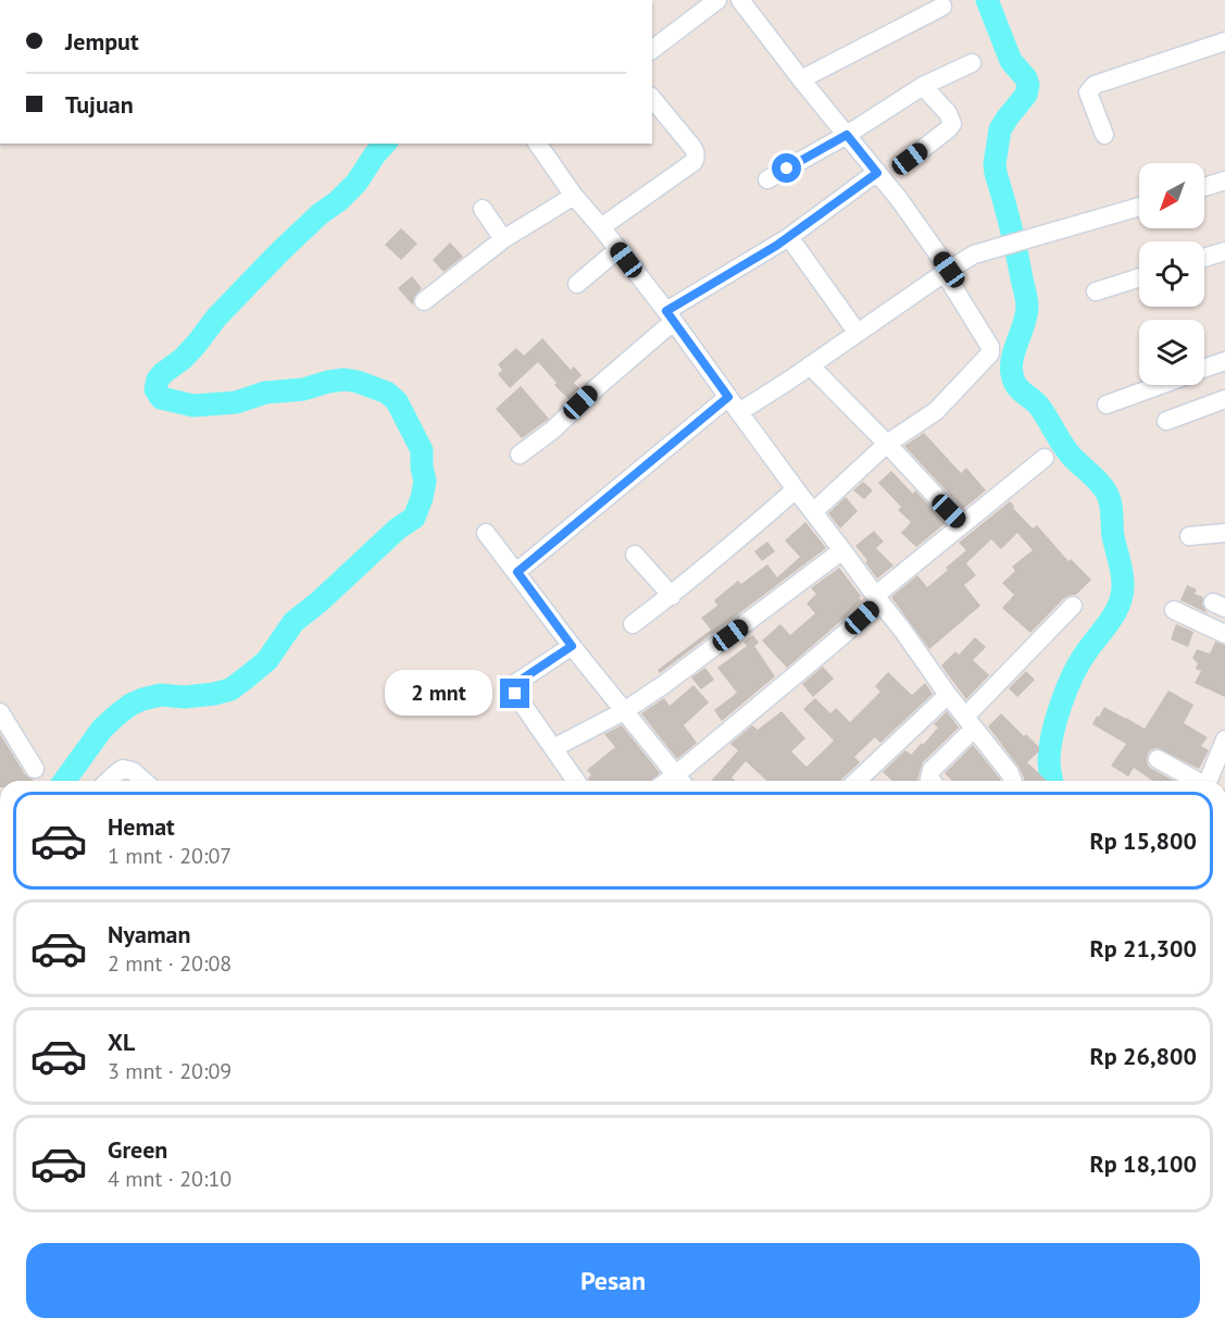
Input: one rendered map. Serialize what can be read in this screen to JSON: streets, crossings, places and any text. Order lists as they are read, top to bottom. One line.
{"north":"bottom left","page":{"banner":["Jemput","Tujuan"],"bubble":"2 mnt","list":[{"name":"Hemat","note":"1 mnt · 20:07","value":"Rp 15,800"},{"name":"Nyaman","note":"2 mnt · 20:08","value":"Rp 21,300"},{"name":"XL","note":"3 mnt · 20:09","value":"Rp 26,800"},{"name":"Green","note":"4 mnt · 20:10","value":"Rp 18,100"}],"buttons":"Pesan"}}
